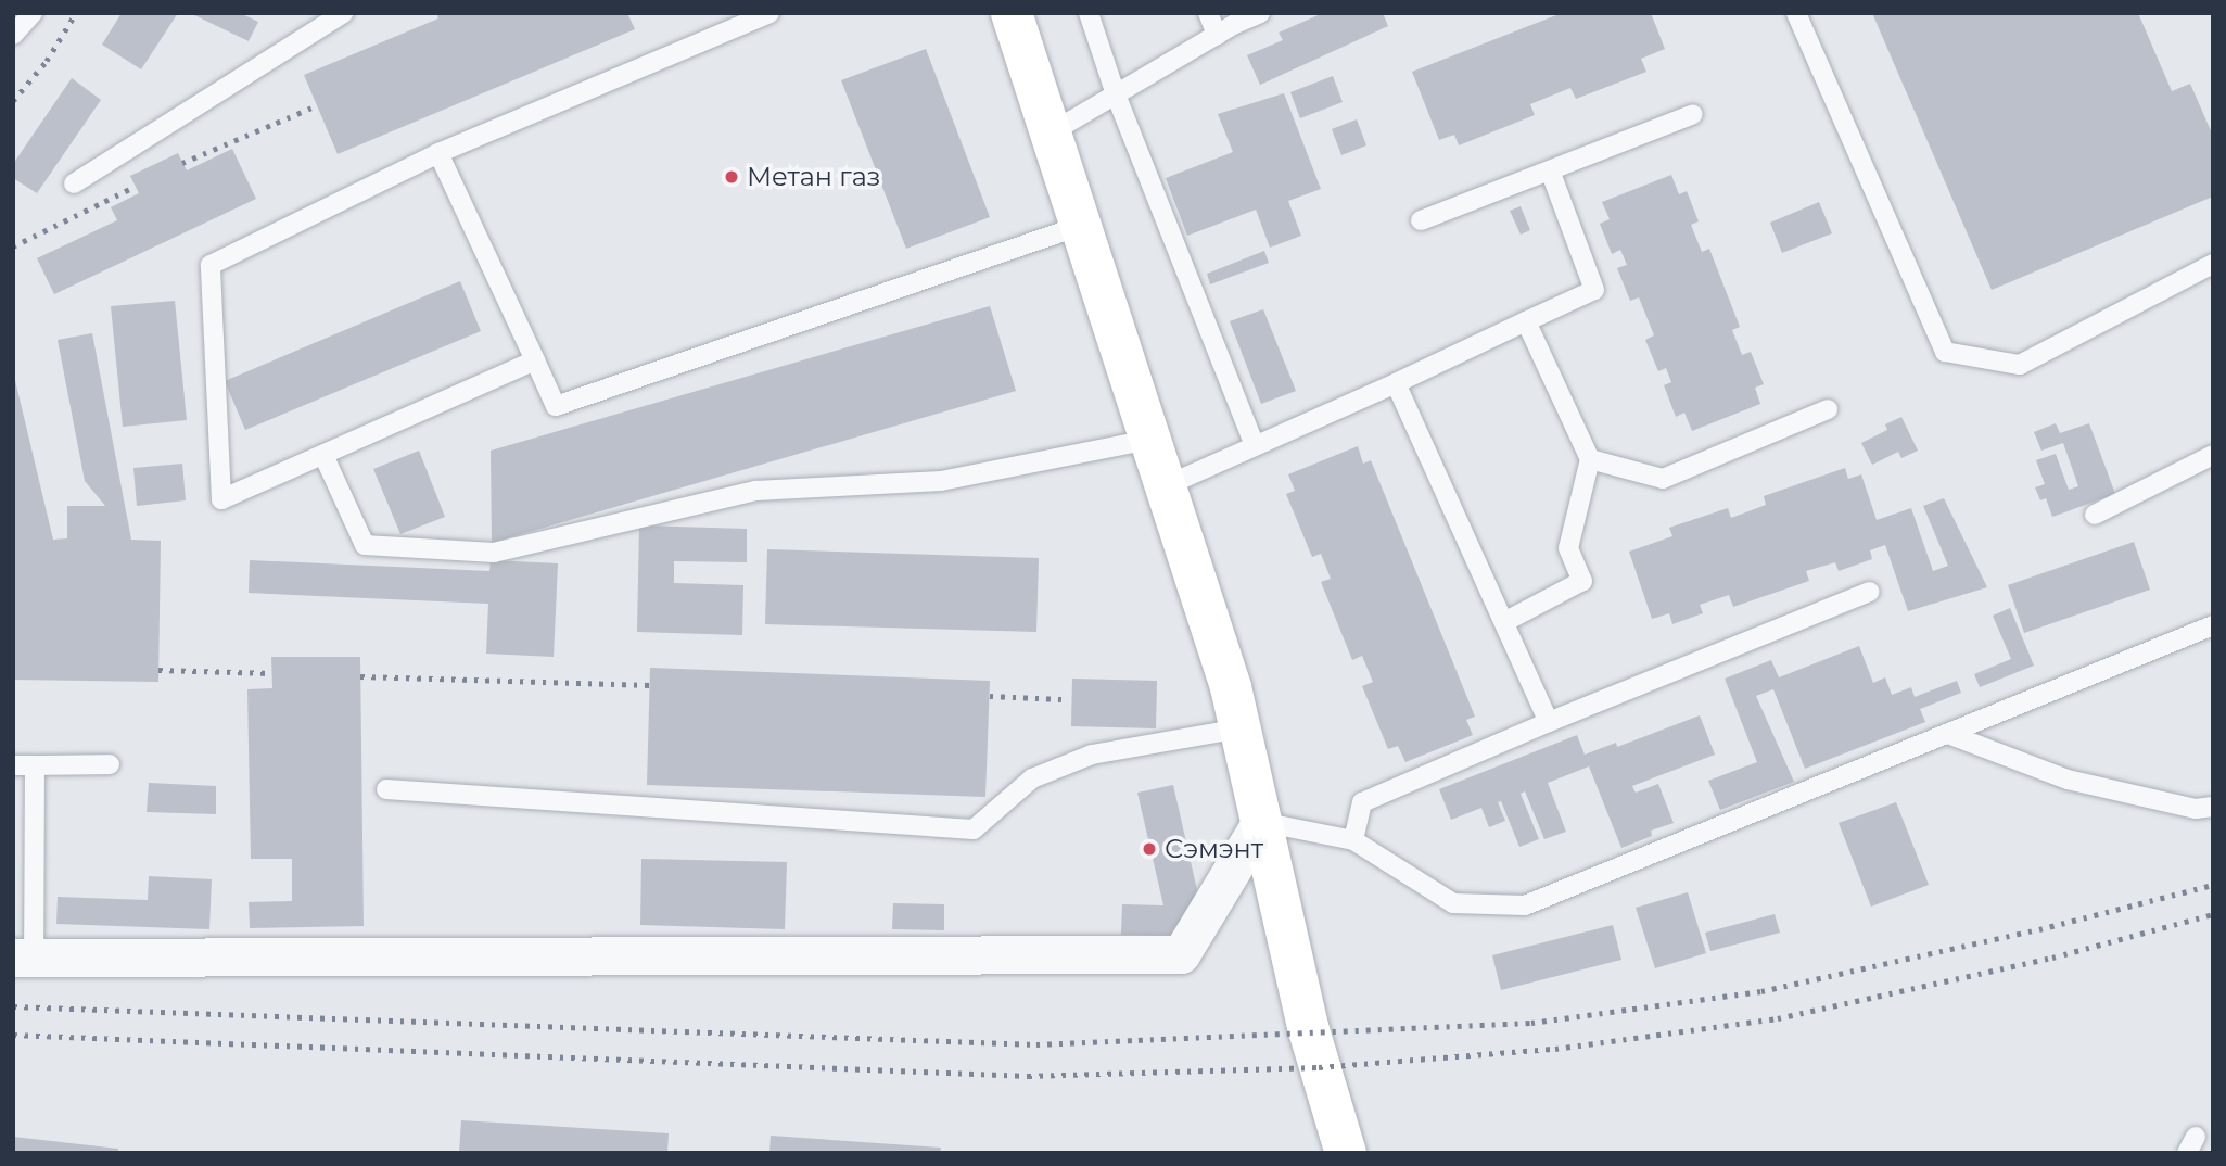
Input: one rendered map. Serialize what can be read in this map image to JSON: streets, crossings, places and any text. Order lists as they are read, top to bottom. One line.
{"places":["Метан газ","Сэмэнт"]}
